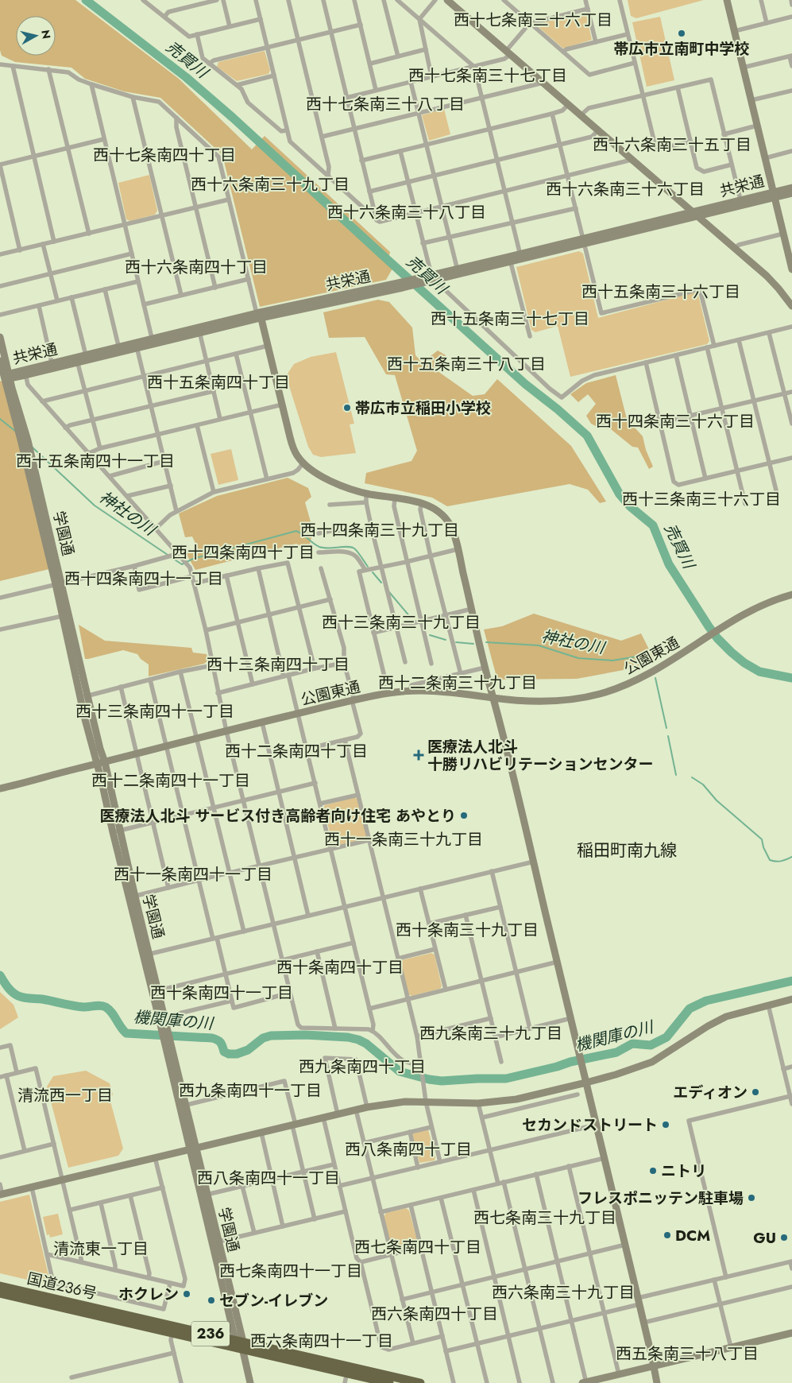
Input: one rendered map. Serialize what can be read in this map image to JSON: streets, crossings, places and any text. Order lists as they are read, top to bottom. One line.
{"streets":{"highway":["国道236号","236"],"street":["共栄通","学園通","公園東通"]},"crossings":[["共栄通","学園通"],["学園通","公園東通"],["学園通","国道236号"]],"districts":["西十七条南三十六丁目","西十七条南三十七丁目","西十七条南三十八丁目","西十六条南三十五丁目","西十七条南四十丁目","西十六条南三十九丁目","西十六条南三十六丁目","西十六条南三十八丁目","西十六条南四十丁目","西十五条南三十六丁目","西十五条南三十七丁目","西十五条南三十八丁目","西十五条南四十丁目","西十四条南三十六丁目","西十五条南四十一丁目","西十三条南三十六丁目","西十四条南三十九丁目","西十四条南四十丁目","西十四条南四十一丁目","西十三条南三十九丁目","西十三条南四十丁目","西十二条南三十九丁目","西十三条南四十一丁目","西十二条南四十丁目","西十二条南四十一丁目","西十一条南三十九丁目","稲田町南九線","西十一条南四十一丁目","西十条南三十九丁目","西十条南四十丁目","西十条南四十一丁目","西九条南三十九丁目","西九条南四十丁目","西九条南四十一丁目","清流西一丁目","西八条南四十丁目","西八条南四十一丁目","西七条南三十九丁目","西七条南四十丁目","清流東一丁目","西七条南四十一丁目","西六条南三十九丁目","西六条南四十丁目","西六条南四十一丁目","西五条南三十八丁目"],"water":["売買川","神社の川","機関庫の川"],"places":{"other":["帯広市立南町中学校","帯広市立稲田小学校","医療法人北斗 サービス付き高齢者向け住宅 あやとり","エディオン","セカンドストリート","ニトリ","フレスポニッテン駐車場","DCM","GU","ホクレン","セブン-イレブン"],"health":["医療法人北斗 十勝リハビリテーションセンター"]},"north":"right"}
